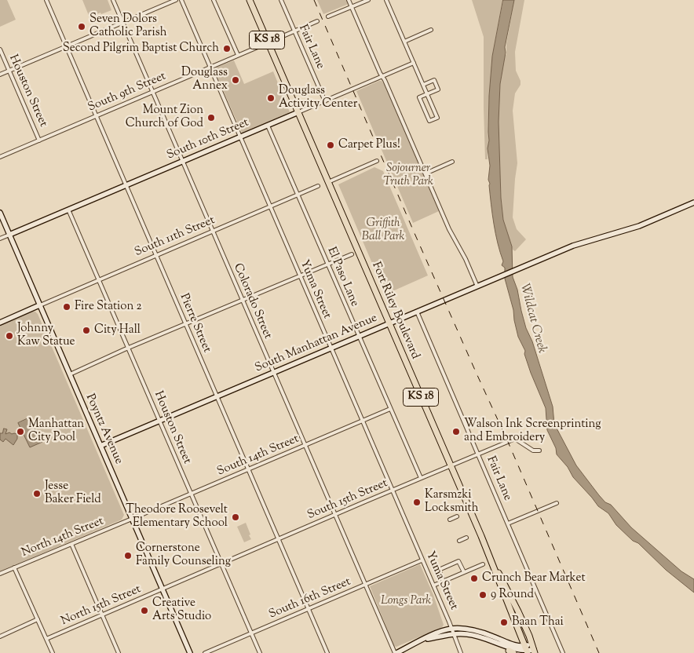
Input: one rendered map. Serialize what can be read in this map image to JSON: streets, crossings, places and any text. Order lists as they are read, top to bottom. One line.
{"streets":{"highway":["KS 18","Fort Riley Boulevard"],"street":["Fair Lane","Houston Street","South 9th Street","South 10th Street","South 11th Street","El Paso Lane","Yuma Street","Colorado Street","Pierre Street","South Manhattan Avenue","Poyntz Avenue","South 14th Street","South 15th Street","North 14th Street","South 16th Street","North 15th Street"]},"crossings":[["Fair Lane","South 10th Street"],["Fair Lane","South Manhattan Avenue"],["Fair Lane","South 15th Street"],["Houston Street","South 9th Street"],["Houston Street","South 10th Street"],["Houston Street","South 11th Street"],["Houston Street","South Manhattan Avenue"],["Houston Street","South 14th Street"],["Houston Street","South 15th Street"],["Houston Street","South 16th Street"],["South 9th Street","Yuma Street"],["South 9th Street","Colorado Street"],["South 9th Street","Pierre Street"],["South 10th Street","El Paso Lane"],["South 10th Street","Yuma Street"],["South 10th Street","Colorado Street"],["South 10th Street","Fort Riley Boulevard"],["South 10th Street","Pierre Street"],["South 10th Street","Poyntz Avenue"],["South 11th Street","El Paso Lane"],["South 11th Street","Yuma Street"],["South 11th Street","Colorado Street"],["South 11th Street","Pierre Street"],["South 11th Street","Poyntz Avenue"],["El Paso Lane","South Manhattan Avenue"],["El Paso Lane","South 14th Street"],["El Paso Lane","South 15th Street"],["Yuma Street","South Manhattan Avenue"],["Yuma Street","South 14th Street"],["Yuma Street","South 15th Street"],["Yuma Street","South 16th Street"],["Colorado Street","South Manhattan Avenue"],["Colorado Street","South 14th Street"],["Colorado Street","South 15th Street"],["Colorado Street","South 16th Street"],["Fort Riley Boulevard","South Manhattan Avenue"],["Fort Riley Boulevard","South 15th Street"],["Pierre Street","South Manhattan Avenue"],["Pierre Street","South 14th Street"],["Pierre Street","South 15th Street"],["Pierre Street","South 16th Street"],["South Manhattan Avenue","Poyntz Avenue"],["Poyntz Avenue","South 14th Street"],["Poyntz Avenue","South 15th Street"],["Poyntz Avenue","North 14th Street"],["Poyntz Avenue","North 15th Street"],["South 14th Street","North 14th Street"],["South 15th Street","North 15th Street"]],"water":["Wildcat Creek"],"parks":["Sojourner Truth Park","Griffith Ball Park","Longs Park"],"places":["Seven Dolors Catholic Parish","Second Pilgrim Baptist Church","Douglass Annex","Douglass Activity Center","Mount Zion Church of God","Carpet Plus!","Fire Station 2","City Hall","Johnny Kaw Statue","Manhattan City Pool","Walson Ink Screenprinting and Embroidery","Jesse Baker Field","Karsmzki Locksmith","Theodore Roosevelt Elementary School","Cornerstone Family Counseling","Crunch Bear Market","9 Round","Creative Arts Studio","Baan Thai"]}
